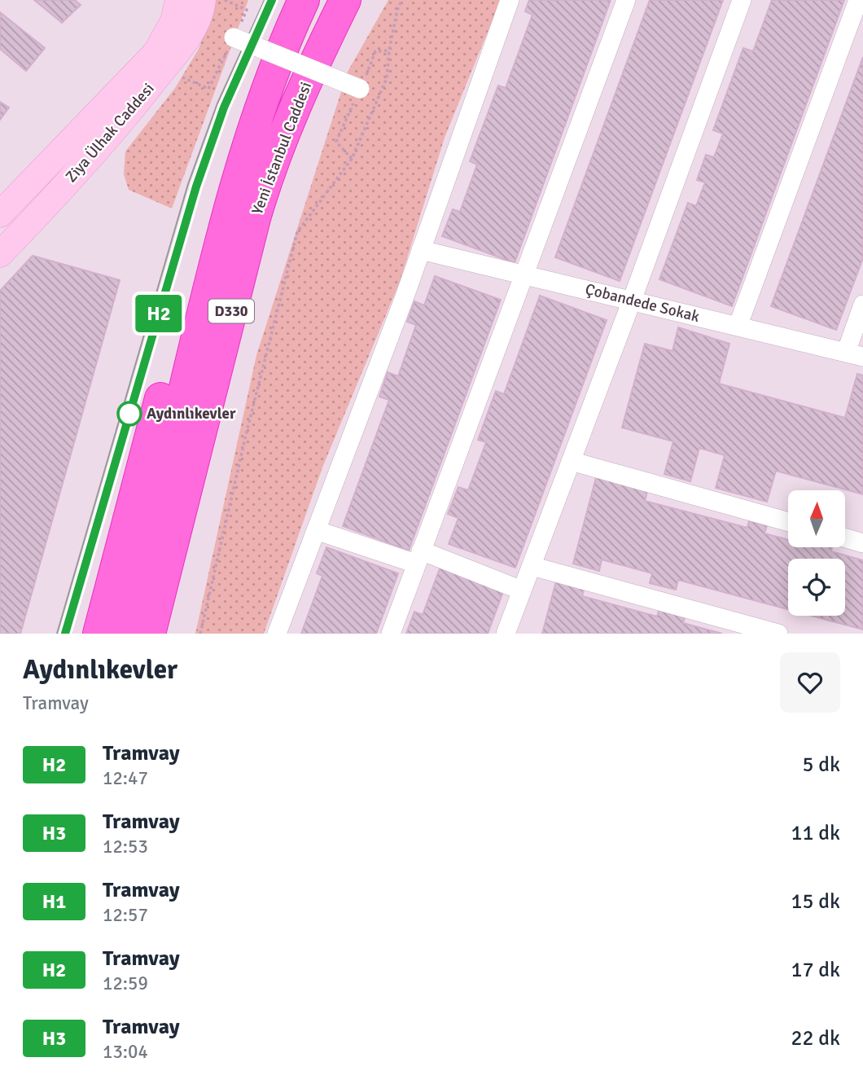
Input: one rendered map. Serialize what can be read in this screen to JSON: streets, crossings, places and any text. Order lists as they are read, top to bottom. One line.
{"streets":{"highway":["Yeni İstanbul Caddesi","D330"],"street":["Ziya Ülhak Caddesi","Çobandede Sokak"]},"places":["Aydınlıkevler"],"lines":["tram line H2"],"north":"top","page":{"on_map":"H2","heading":["Aydınlıkevler","Tramvay"],"list":[{"mark":"H2","name":"Tramvay","note":"12:47","value":"5 dk"},{"mark":"H3","name":"Tramvay","note":"12:53","value":"11 dk"},{"mark":"H1","name":"Tramvay","note":"12:57","value":"15 dk"},{"mark":"H2","name":"Tramvay","note":"12:59","value":"17 dk"},{"mark":"H3","name":"Tramvay","note":"13:04","value":"22 dk"}]}}
